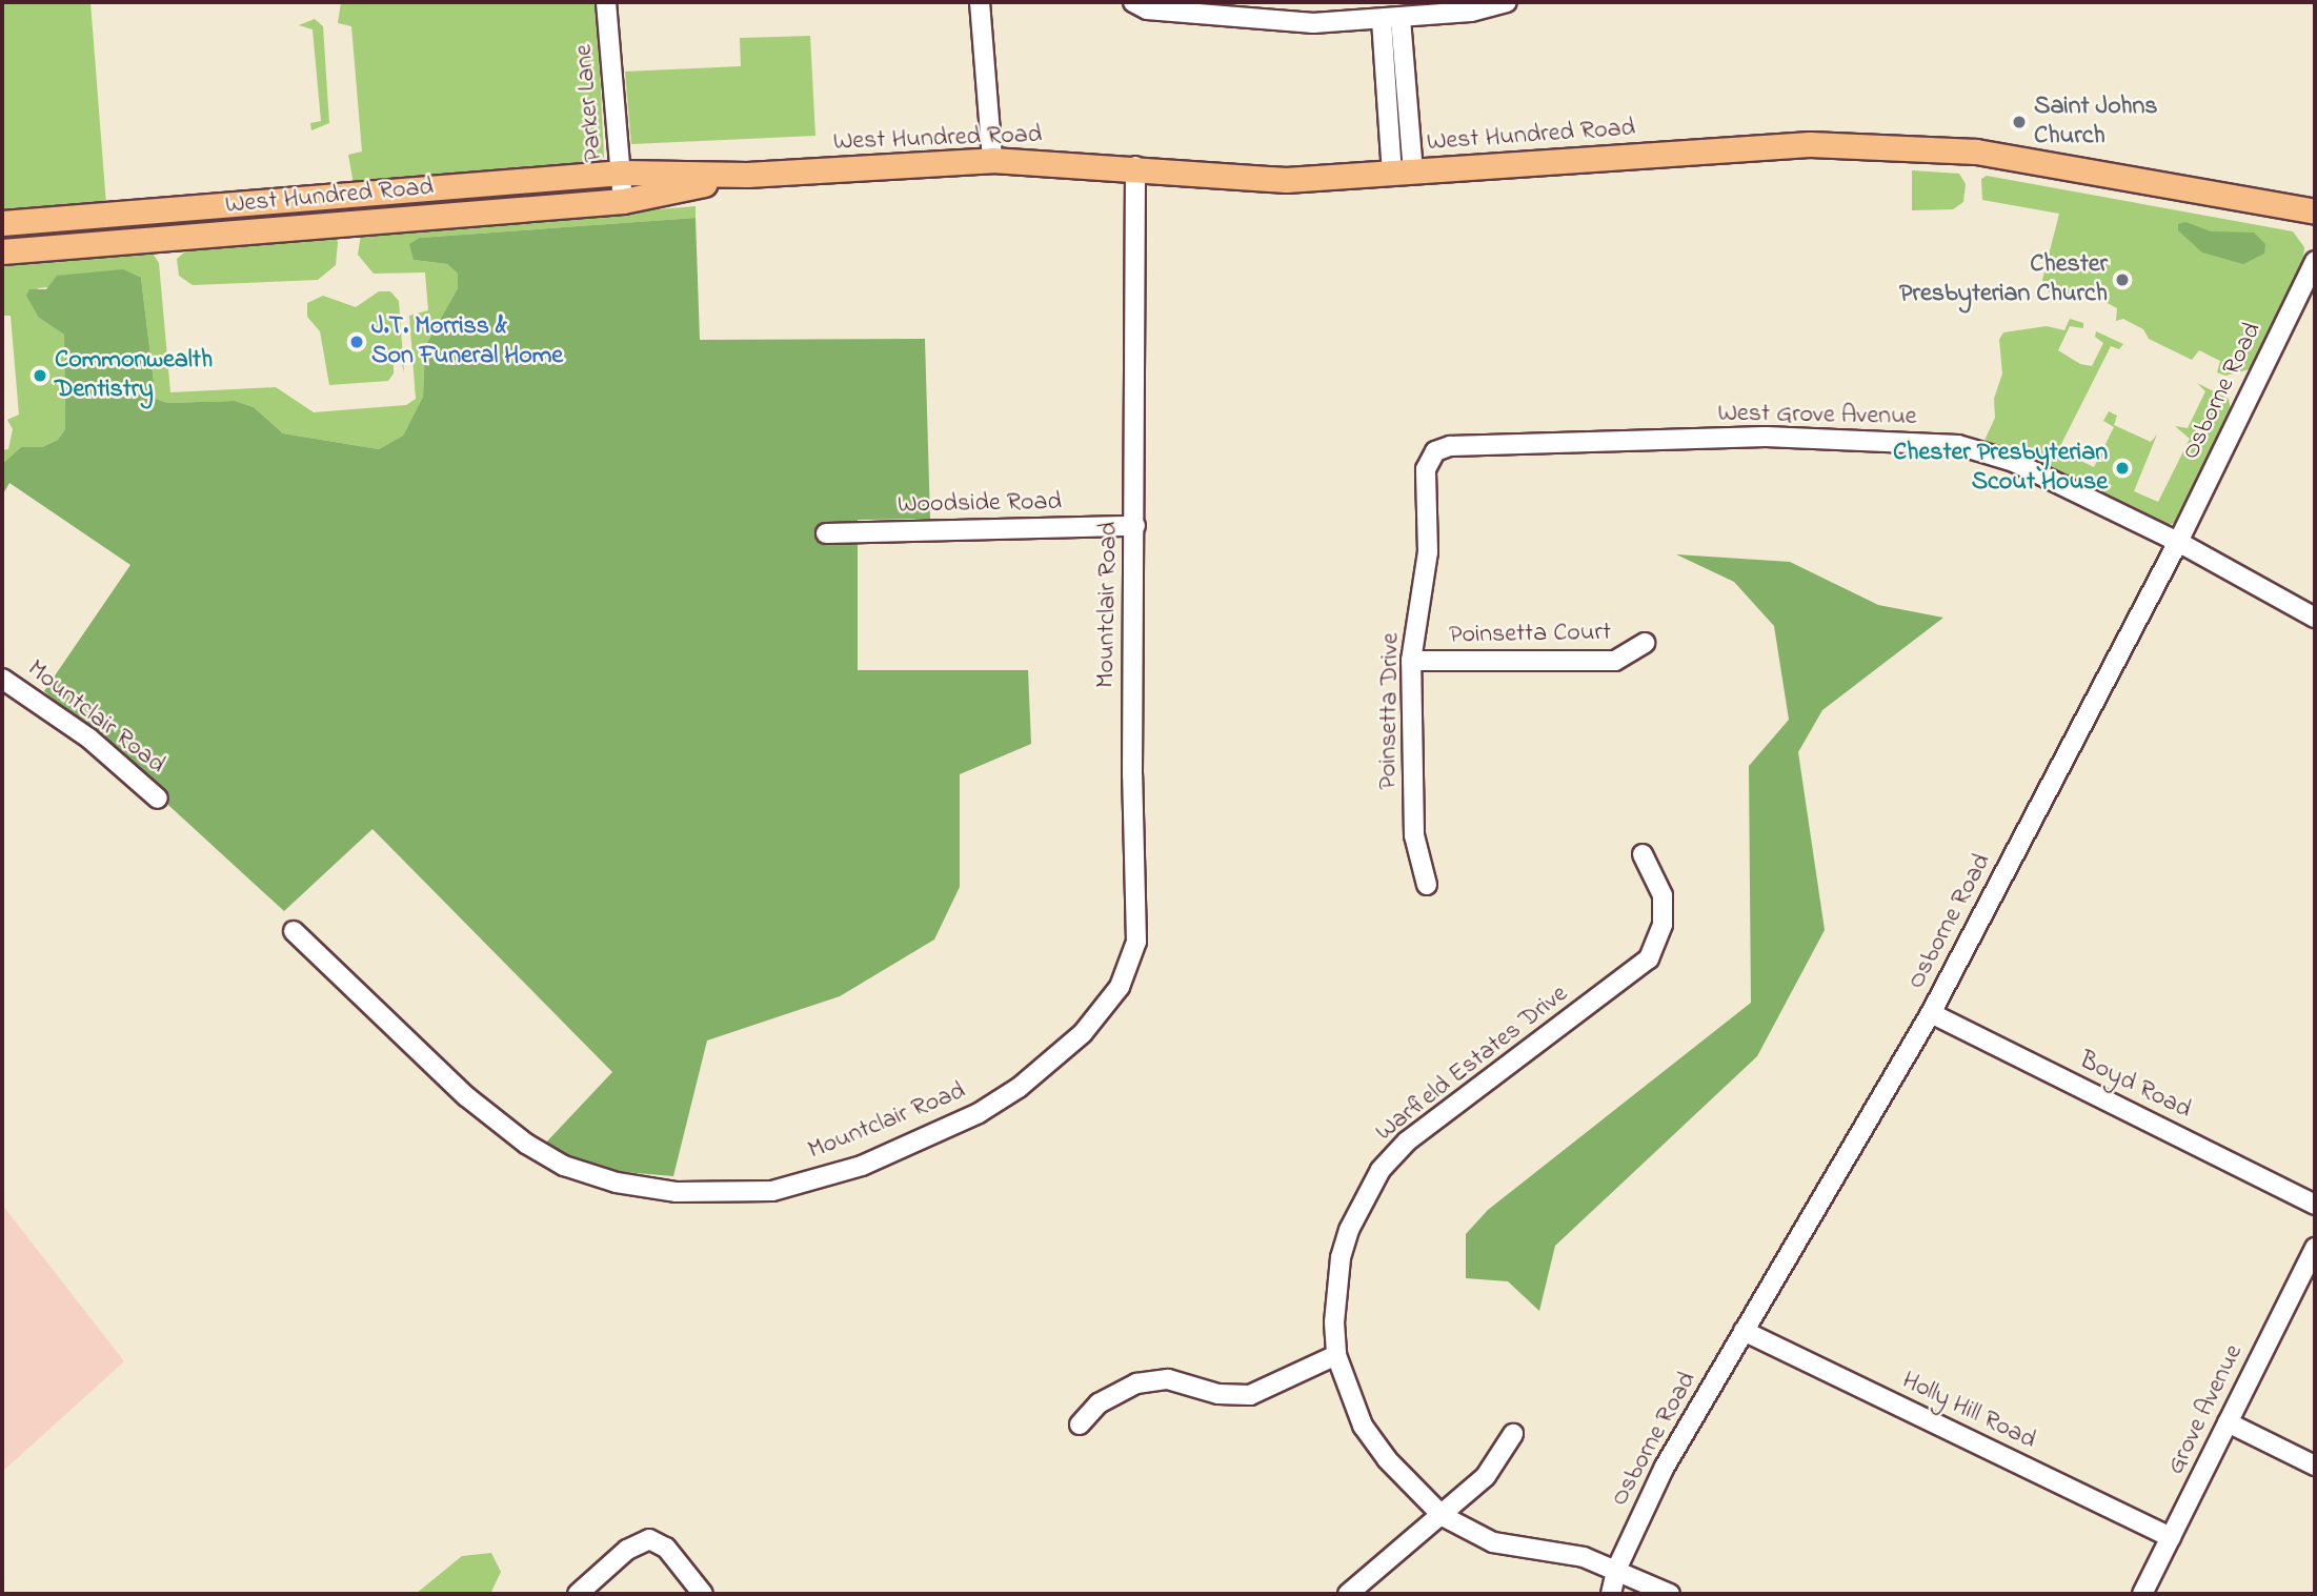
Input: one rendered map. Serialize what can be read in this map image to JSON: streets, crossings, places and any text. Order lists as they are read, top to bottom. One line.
{"streets":{"main road":["West Hundred Road"],"street":["Parker Lane","Osborne Road","West Grove Avenue","Woodside Road","Mountclair Road","Poinsetta Court","Poinsetta Drive","Warfield Estates Drive","Boyd Road","Grove Avenue","Holly Hill Road"]},"crossings":[["Parker Lane","West Hundred Road"],["West Hundred Road","Mountclair Road"],["Osborne Road","West Grove Avenue"],["Osborne Road","Warfield Estates Drive"],["Osborne Road","Boyd Road"],["Osborne Road","Holly Hill Road"],["West Grove Avenue","Poinsetta Drive"],["Woodside Road","Mountclair Road"],["Poinsetta Court","Poinsetta Drive"],["Grove Avenue","Holly Hill Road"]],"places":["Saint Johns Church","Chester Presbyterian Church","J.T. Morriss & Son Funeral Home","Commonwealth Dentistry","Chester Presbyterian Scout House"]}
